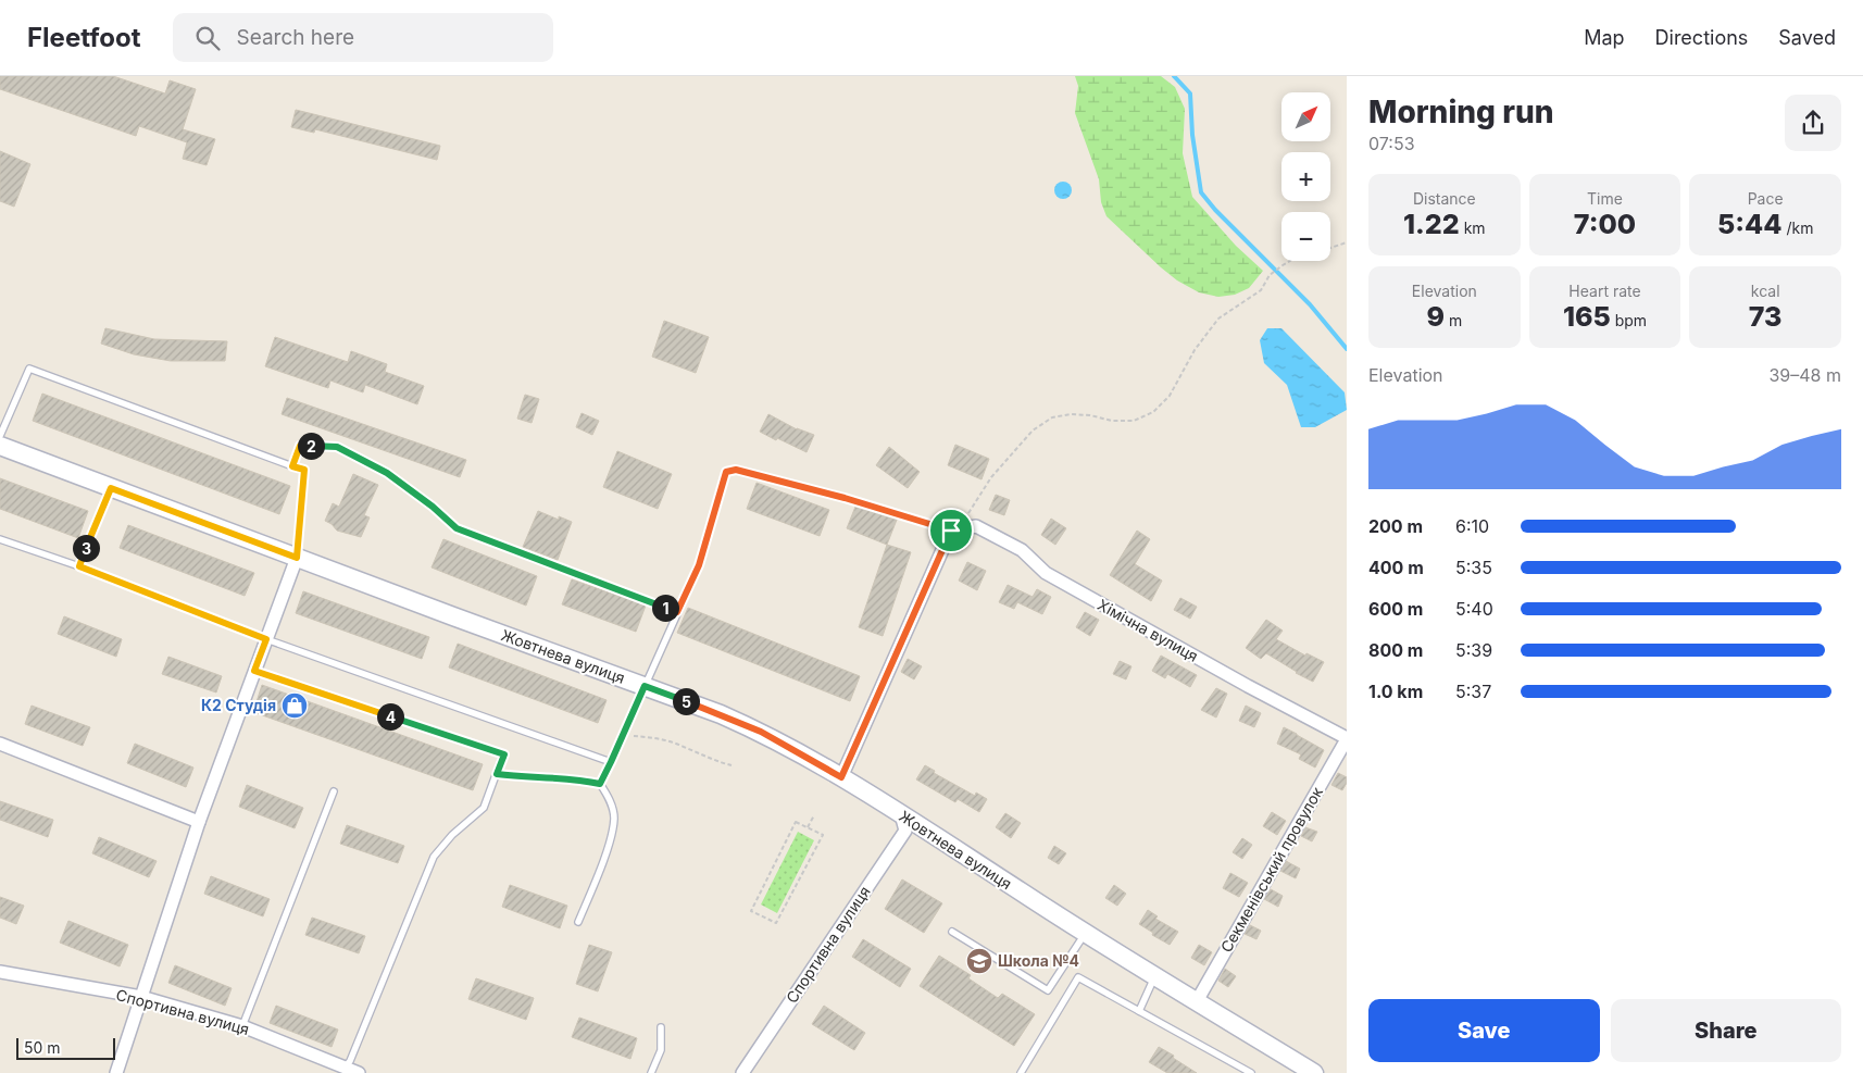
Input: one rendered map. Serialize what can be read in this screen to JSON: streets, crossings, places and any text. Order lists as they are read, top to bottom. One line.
{"streets":{"main road":["Жовтнева вулиця"],"street":["Хімічна вулиця","Секменівський провулок","Спортивна вулиця"]},"crossings":[["Хімічна вулиця","Секменівський провулок"],["Жовтнева вулиця","Секменівський провулок"],["Жовтнева вулиця","Спортивна вулиця"]],"places":{"shop":["К2 Студiя"],"school or university":["Школа №4"]},"scale_bar":"50 m","north":"top right","page":{"header":"Fleetfoot","search":"Search here","nav":["Map","Directions","Saved"],"heading":["Morning run","07:53"],"map_buttons":["+","−"],"stats":[["Distance","1.22 km"],["Time","7:00"],["Pace","5:44 /km"],["Elevation","9 m"],["Heart rate","165 bpm"],["kcal","73"]],"chart":["Elevation","39–48 m"],"pins":["2","3","1","5","4"],"list":[{"name":"200 m","note":"6:10"},{"name":"400 m","note":"5:35"},{"name":"600 m","note":"5:40"},{"name":"800 m","note":"5:39"},{"name":"1.0 km","note":"5:37"}],"buttons":["Save","Share"],"scale":"50 m"}}
